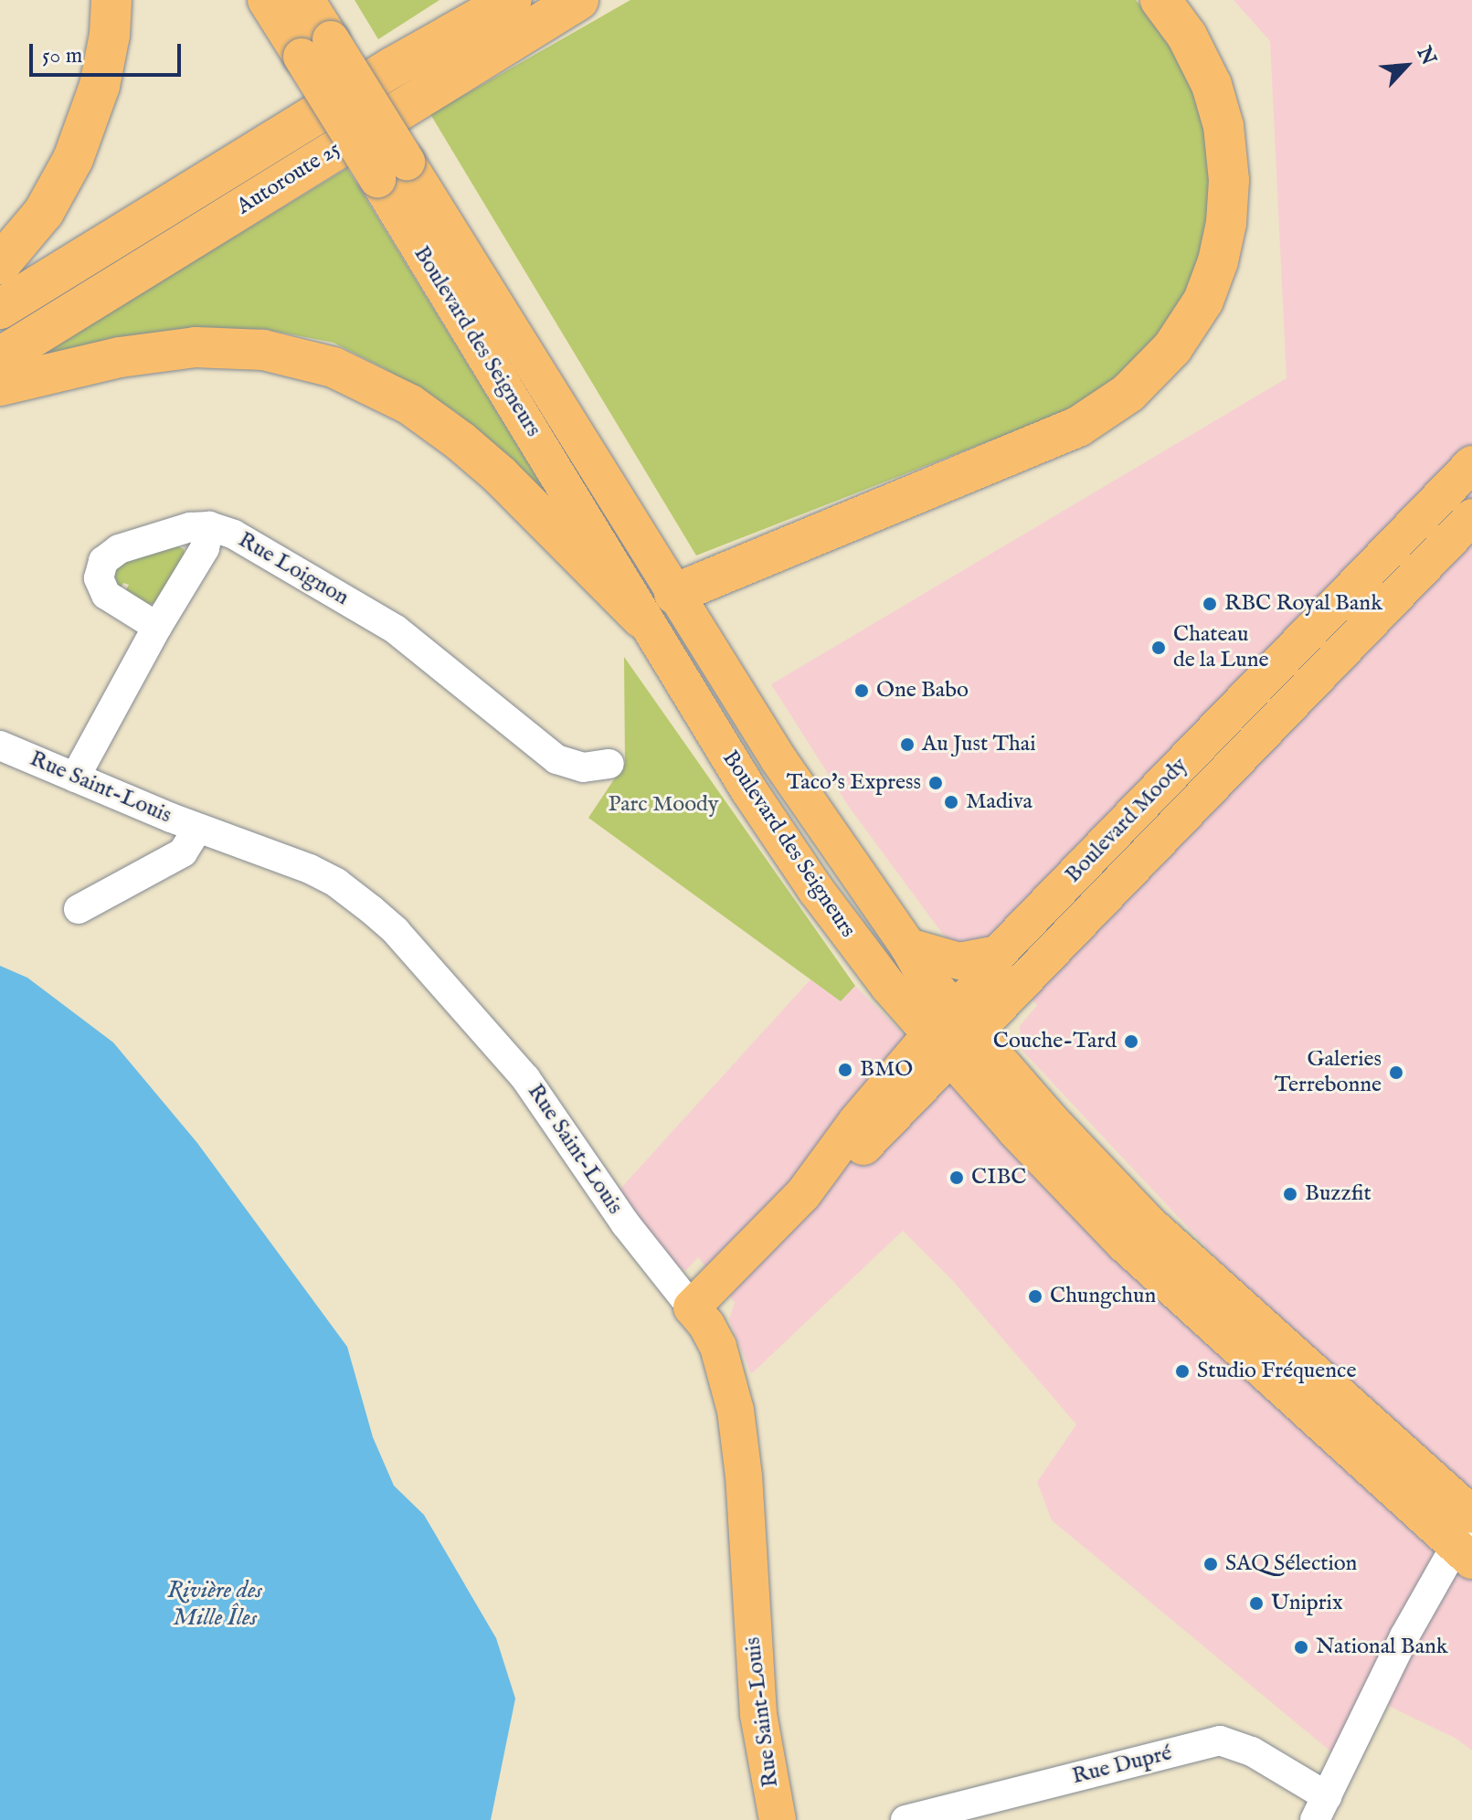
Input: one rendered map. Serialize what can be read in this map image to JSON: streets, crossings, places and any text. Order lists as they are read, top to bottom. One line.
{"streets":{"highway":["Autoroute 25"],"main road":["Boulevard des Seigneurs","Rue Saint-Louis","Boulevard Moody"],"street":["Rue Loignon","Rue Dupré"]},"crossings":[["Boulevard des Seigneurs","Boulevard Moody"],["Rue Loignon","Rue Saint-Louis"],["Rue Saint-Louis","Boulevard Moody"]],"water":["Rivière des Mille Îles"],"parks":["Parc Moody"],"places":["RBC Royal Bank","Chateau de la Lune","One Babo","Au Just Thai","Taco's Express","Madiva","Couche-Tard","BMO","Galeries Terrebonne","CIBC","Buzzfit","Chungchun","Studio Fréquence","SAQ Sélection","Uniprix","National Bank"],"scale_bar":"50 m","north":"top right"}
